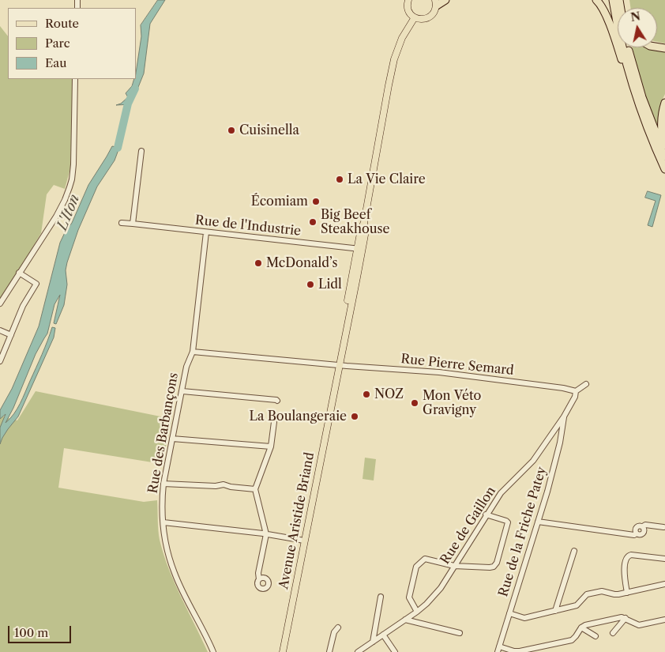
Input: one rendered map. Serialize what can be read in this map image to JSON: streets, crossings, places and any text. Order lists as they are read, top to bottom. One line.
{"streets":{"main road":["Avenue Aristide Briand"],"street":["Rue de l'Industrie","Rue Pierre Semard","Rue des Barbançons","Rue de Gaillon","Rue de la Friche Patey"]},"crossings":[["Rue de l'Industrie","Rue des Barbançons"],["Rue de l'Industrie","Avenue Aristide Briand"],["Rue Pierre Semard","Rue des Barbançons"],["Rue Pierre Semard","Avenue Aristide Briand"],["Rue Pierre Semard","Rue de Gaillon"],["Rue de Gaillon","Rue de la Friche Patey"]],"water":["L'Iton"],"places":["Cuisinella","La Vie Claire","Écomiam","Big Beef Steakhouse","McDonald’s","Lidl","NOZ","Mon Véto Gravigny","La Boulangeraie"],"legend":["Route","Parc","Eau"],"scale_bar":"100 m","north":"top"}
